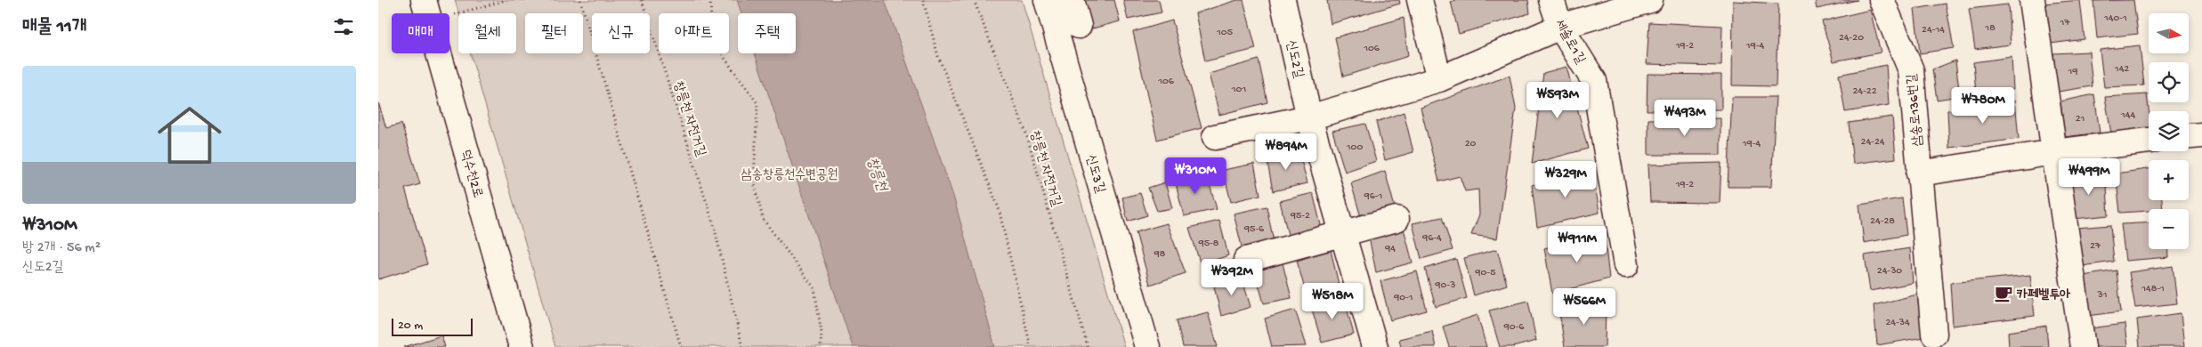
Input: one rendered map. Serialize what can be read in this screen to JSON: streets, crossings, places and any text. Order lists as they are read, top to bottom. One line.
{"streets":{"street":["세솔로1길","신도2길","삼송로136번길","덕수천2로","신도3길"],"path":["창릉천 자전거길"]},"water":["창릉천"],"parks":["삼송창릉천수변공원"],"places":{"cafe":["카페벨투아"]},"house_numbers":["140-1","17","18","24-14","105","24-20","19-2","19-4","106","142","19","106","101","24-22","144","21","24-24","20","19-4","100","19-2","96-1","95-2","24-28","95-6","96-4","95-8","27","94","98","24-30","90-5","90-3","148-1","31","90-1","24-34","90-6"],"scale_bar":"20 m","north":"right","page":{"heading":"매물 11개","map_buttons":["+","−"],"chip":["매매","월세","필터","신규","아파트","주택"],"list":[{"name":"₩310M","note":"방 2개 · 56 m² · 신도2길"}],"price":["₩593M","₩780M","₩493M","₩894M","₩310M","₩499M","₩329M","₩911M","₩392M","₩518M","₩566M"],"scale":"20 m"}}
